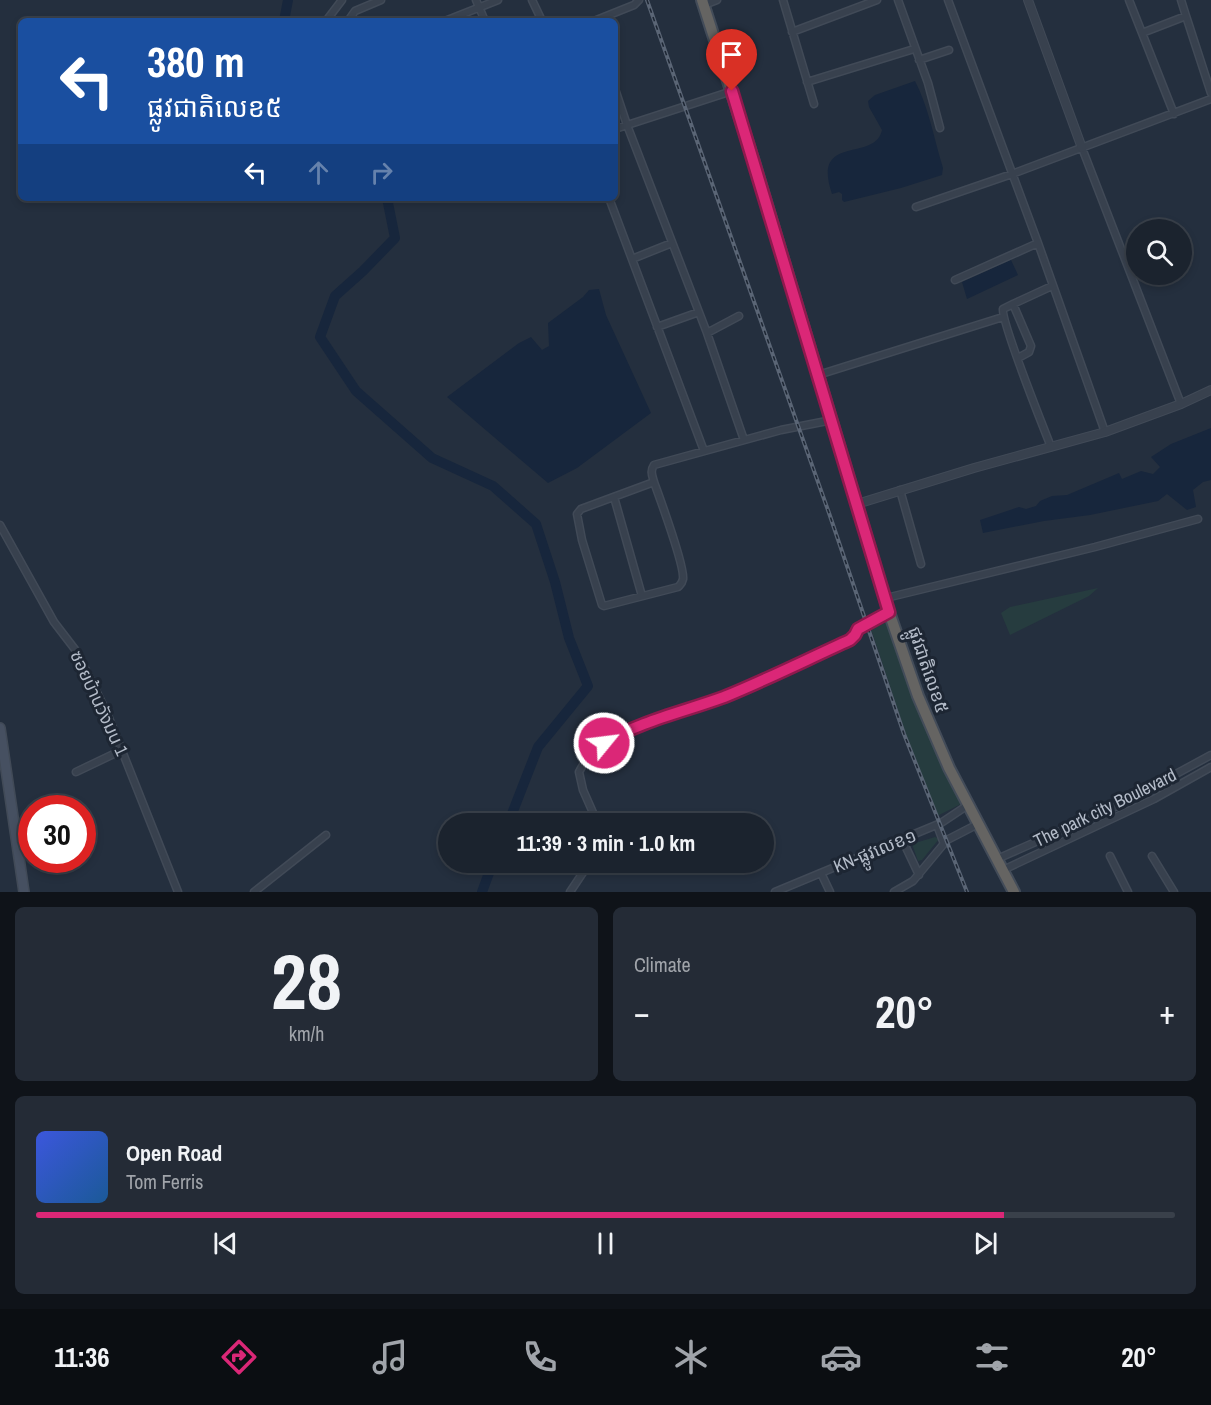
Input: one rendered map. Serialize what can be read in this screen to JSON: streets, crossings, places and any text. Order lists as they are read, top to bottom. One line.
{"streets":{"highway":["ផ្លូវជាតិលេខ៥"],"street":["ซอยบ้านวังมน 1","The park city Boulevard","KN-ផ្លូវលេខ១"]},"crossings":[["ផ្លូវជាតិលេខ៥","The park city Boulevard"],["ផ្លូវជាតិលេខ៥","KN-ផ្លូវលេខ១"]],"page":{"turn":["380 m","ផ្លូវជាតិលេខ៥"],"limit":"30","trip":"11:39 · 3 min · 1.0 km","tile":[["28","km/h"],"Climate"],"heat":["−","20°","+"],"song":["Open Road","Tom Ferris"],"tabs":["11:36","20°"]}}
